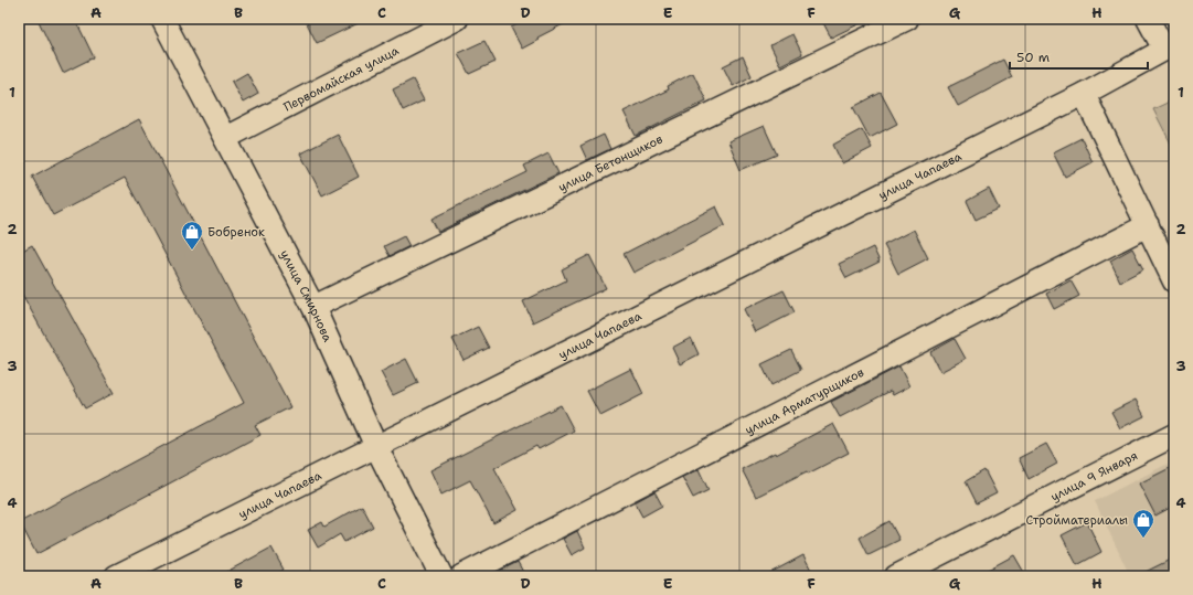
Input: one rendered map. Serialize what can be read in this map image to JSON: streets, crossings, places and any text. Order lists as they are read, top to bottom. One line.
{"streets":{"street":["Первомайская улица","улица Бетонщиков","улица Чапаева","улица Смирнова","улица Арматурщиков","улица 9 Января"]},"crossings":[["Первомайская улица","улица Смирнова"],["улица Бетонщиков","улица Смирнова"],["улица Чапаева","улица Смирнова"]],"places":{"shop":["Бобренок","Стройматериалы"]},"scale_bar":"50 m","grid":{"columns":["A","B","C","D","E","F","G","H"],"rows":["1","2","3","4"]}}
